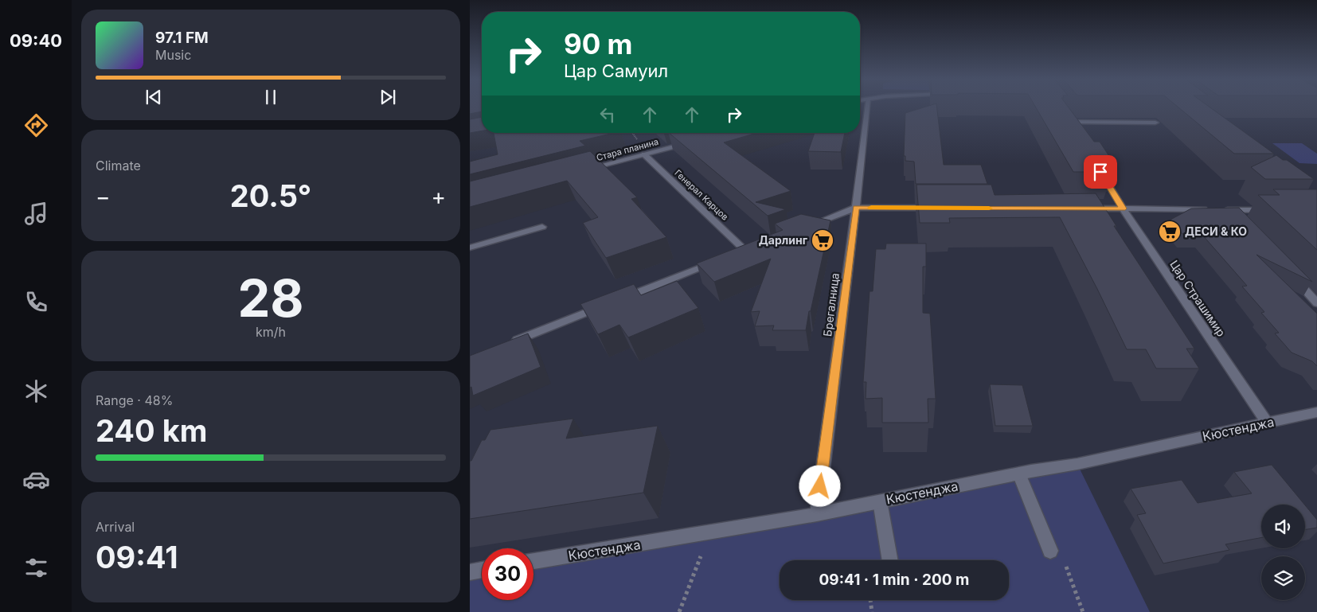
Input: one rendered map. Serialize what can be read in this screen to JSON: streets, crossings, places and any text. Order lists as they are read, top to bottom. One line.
{"streets":{"street":["Стара планина","Генерал Карцов","Цар Страшимир","Брегалница","Кюстенджа"]},"crossings":[["Стара планина","Генерал Карцов"],["Цар Страшимир","Кюстенджа"],["Брегалница","Кюстенджа"]],"places":{"supermarket":["ДЕСИ & КО","Дарлинг"]},"page":{"tabs":"09:40","turn":["90 m","Цар Самуил"],"song":["97.1 FM","Music"],"tile":["Climate",["28","km/h"],["Range · 48%","240 km"],["Arrival","09:41"]],"heat":["−","20.5°","+"],"limit":"30","trip":"09:41 · 1 min · 200 m"}}
